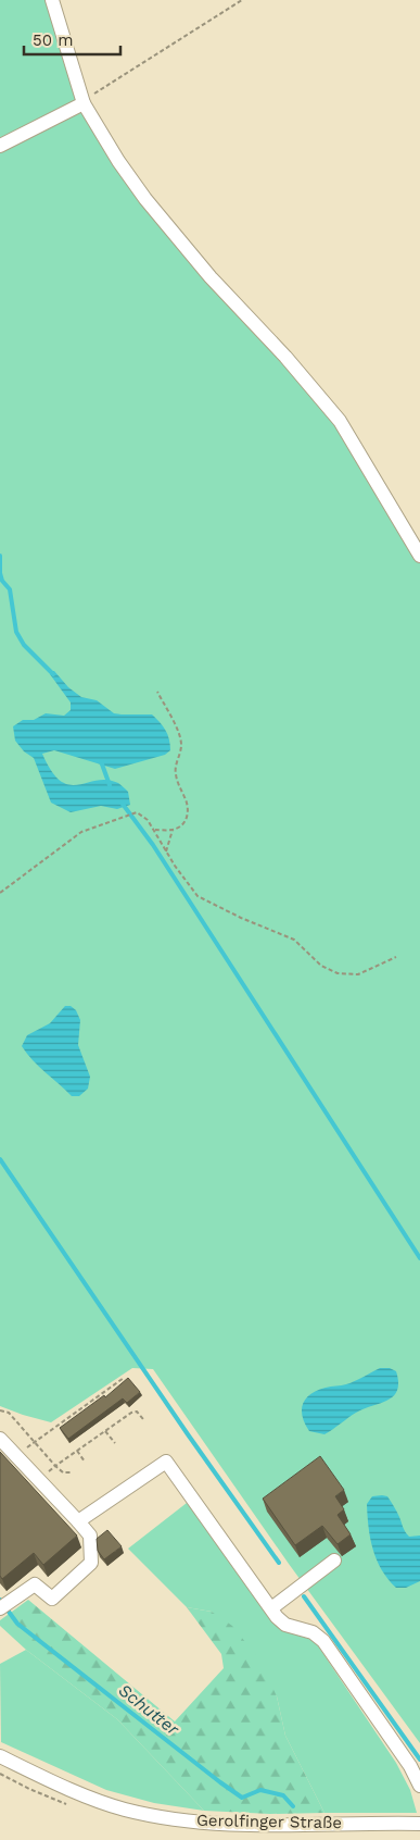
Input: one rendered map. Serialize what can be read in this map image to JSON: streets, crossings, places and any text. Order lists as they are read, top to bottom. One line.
{"streets":{"street":["Gerolfinger Straße"]},"water":["Schutter"],"scale_bar":"50 m"}
